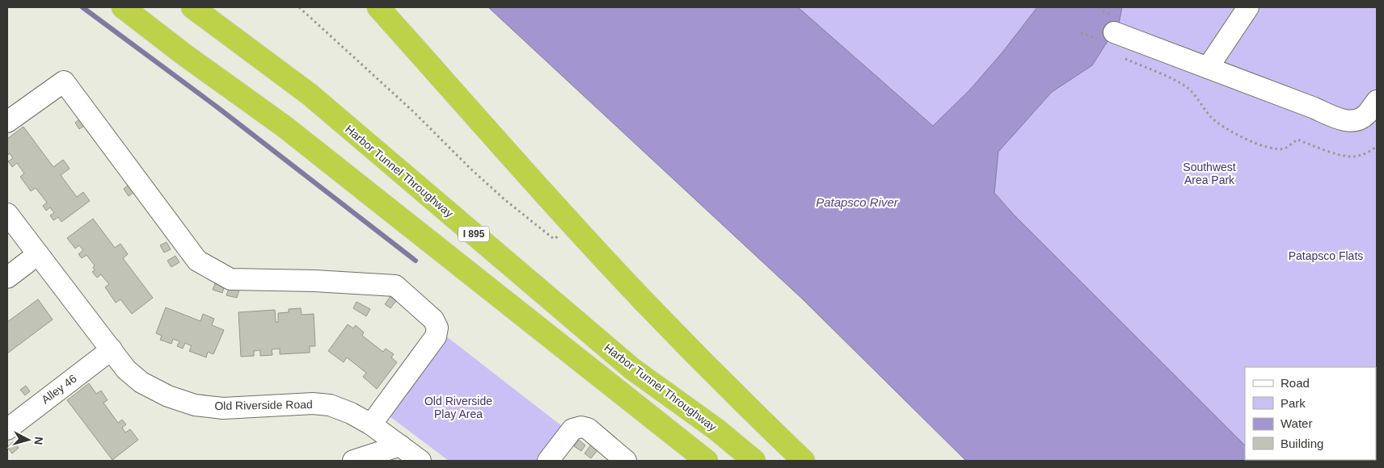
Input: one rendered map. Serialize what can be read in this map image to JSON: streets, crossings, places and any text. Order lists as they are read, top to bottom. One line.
{"streets":{"highway":["Harbor Tunnel Throughway","I 895"],"street":["Alley 46","Old Riverside Road"]},"crossings":[["Alley 46","Old Riverside Road"]],"water":["Patapsco River"],"parks":["Southwest Area Park","Patapsco Flats","Old Riverside Play Area"],"legend":["Road","Park","Water","Building"],"north":"right"}
